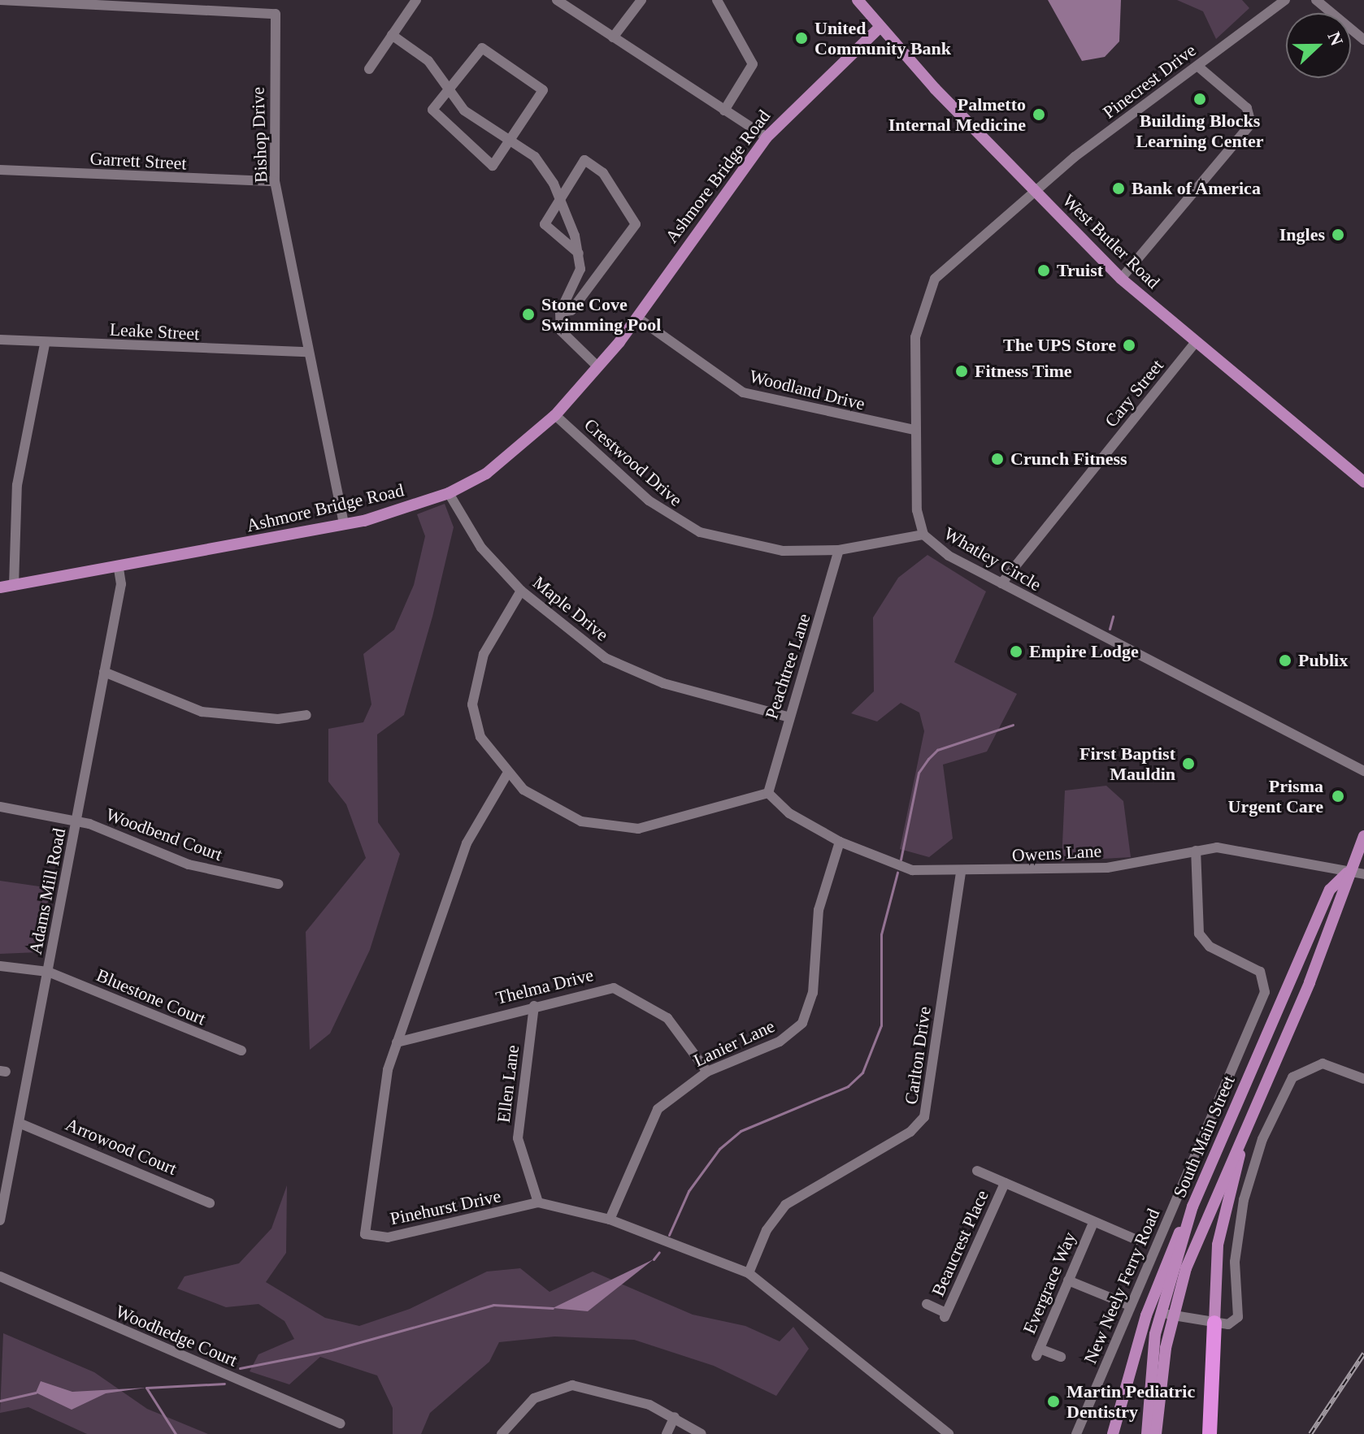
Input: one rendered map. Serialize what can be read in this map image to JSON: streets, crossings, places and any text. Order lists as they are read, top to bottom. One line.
{"streets":{"main road":["Ashmore Bridge Road","West Butler Road","South Main Street"],"street":["Pinecrest Drive","Bishop Drive","Garrett Street","Leake Street","Woodland Drive","Cary Street","Crestwood Drive","Whatley Circle","Maple Drive","Peachtree Lane","Woodbend Court","Owens Lane","Adams Mill Road","Thelma Drive","Bluestone Court","Lanier Lane","Carlton Drive","Ellen Lane","Arrowood Court","Pinehurst Drive","Beaucrest Place","Evergrace Way","New Neely Ferry Road","Woodhedge Court"]},"crossings":[["Pinecrest Drive","West Butler Road"],["Pinecrest Drive","Whatley Circle"],["Bishop Drive","Garrett Street"],["Bishop Drive","Ashmore Bridge Road"],["Bishop Drive","Leake Street"],["Ashmore Bridge Road","West Butler Road"],["Ashmore Bridge Road","Woodland Drive"],["Ashmore Bridge Road","Crestwood Drive"],["Ashmore Bridge Road","Maple Drive"],["Ashmore Bridge Road","Adams Mill Road"],["West Butler Road","Cary Street"],["West Butler Road","Whatley Circle"],["Woodland Drive","Whatley Circle"],["Cary Street","Whatley Circle"],["Crestwood Drive","Whatley Circle"],["Crestwood Drive","Peachtree Lane"],["Maple Drive","Peachtree Lane"],["Peachtree Lane","Owens Lane"],["Woodbend Court","Adams Mill Road"],["Owens Lane","Lanier Lane"],["Owens Lane","Carlton Drive"],["Owens Lane","South Main Street"],["Owens Lane","New Neely Ferry Road"],["Adams Mill Road","Bluestone Court"],["Adams Mill Road","Arrowood Court"],["Thelma Drive","Lanier Lane"],["Thelma Drive","Ellen Lane"],["Thelma Drive","Pinehurst Drive"],["Lanier Lane","Pinehurst Drive"],["Carlton Drive","Pinehurst Drive"],["Ellen Lane","Pinehurst Drive"]],"places":["United Community Bank","Building Blocks Learning Center","Palmetto Internal Medicine","Bank of America","Ingles","Truist","Stone Cove Swimming Pool","The UPS Store","Fitness Time","Crunch Fitness","Empire Lodge","Publix","First Baptist Mauldin","Prisma Urgent Care","Martin Pediatric Dentistry"],"north":"right"}
